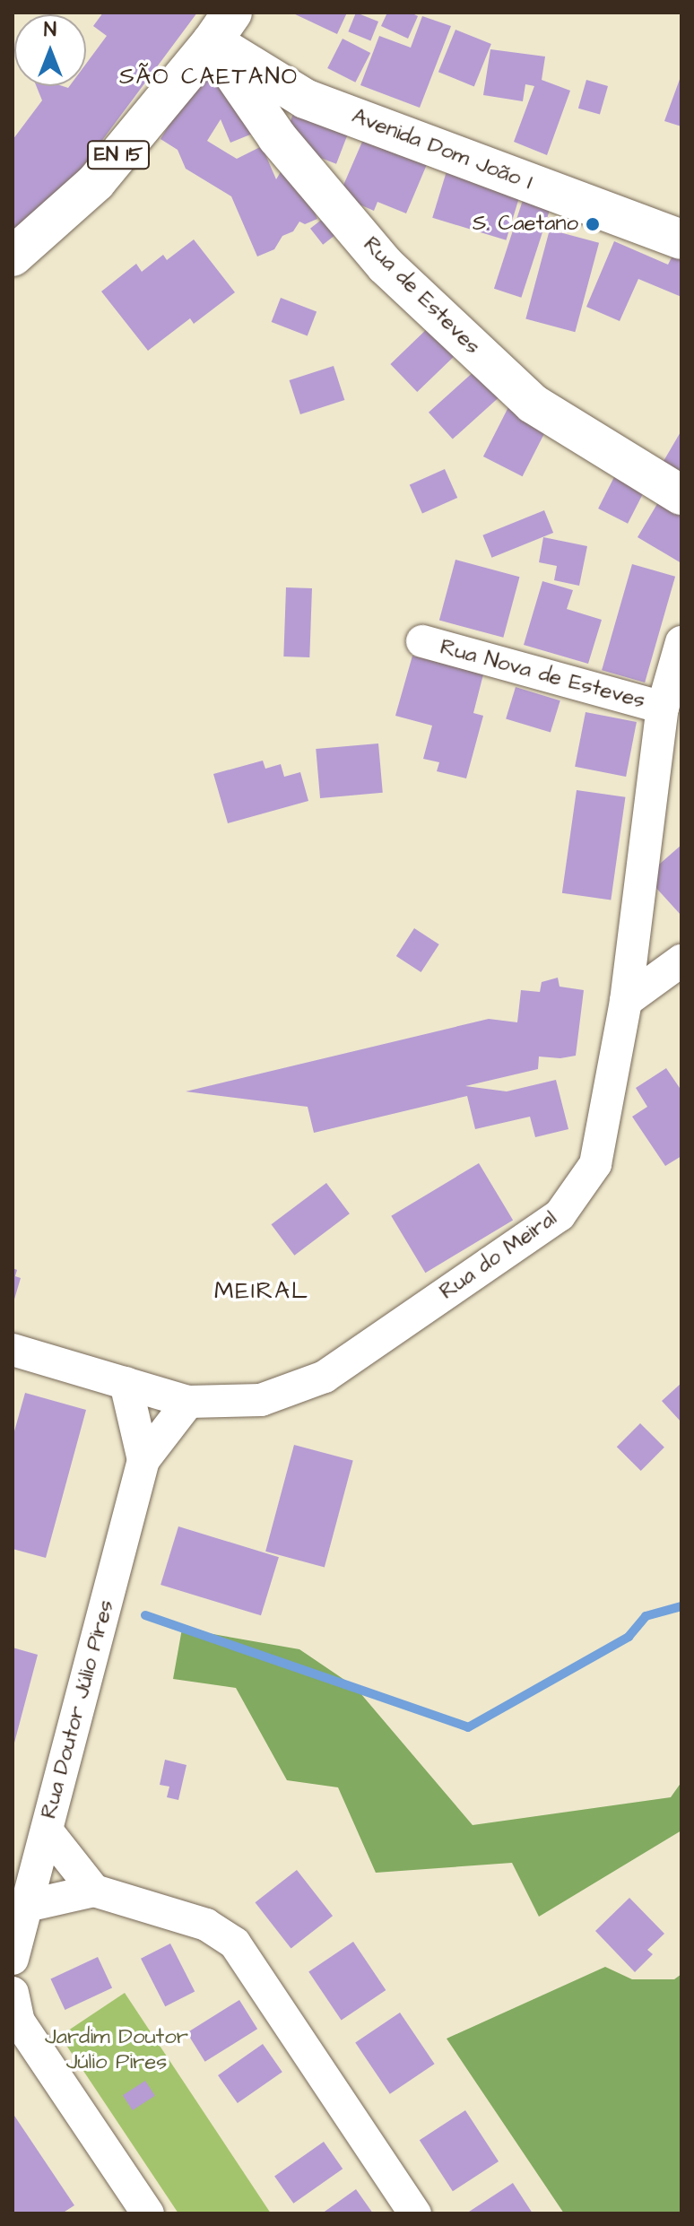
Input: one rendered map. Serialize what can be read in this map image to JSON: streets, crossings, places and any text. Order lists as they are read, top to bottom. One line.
{"streets":{"street":["Avenida Dom João I","EN 15","Rua de Esteves","Rua Nova de Esteves","Rua do Meiral","Rua Doutor Júlio Pires"]},"crossings":[["Avenida Dom João I","EN 15"],["Avenida Dom João I","Rua de Esteves"],["EN 15","Rua de Esteves"],["Rua Nova de Esteves","Rua do Meiral"],["Rua do Meiral","Rua Doutor Júlio Pires"]],"districts":["SÃO CAETANO","MEIRAL"],"parks":["Jardim Doutor Júlio Pires"],"places":["S. Caetano"],"north":"top"}
